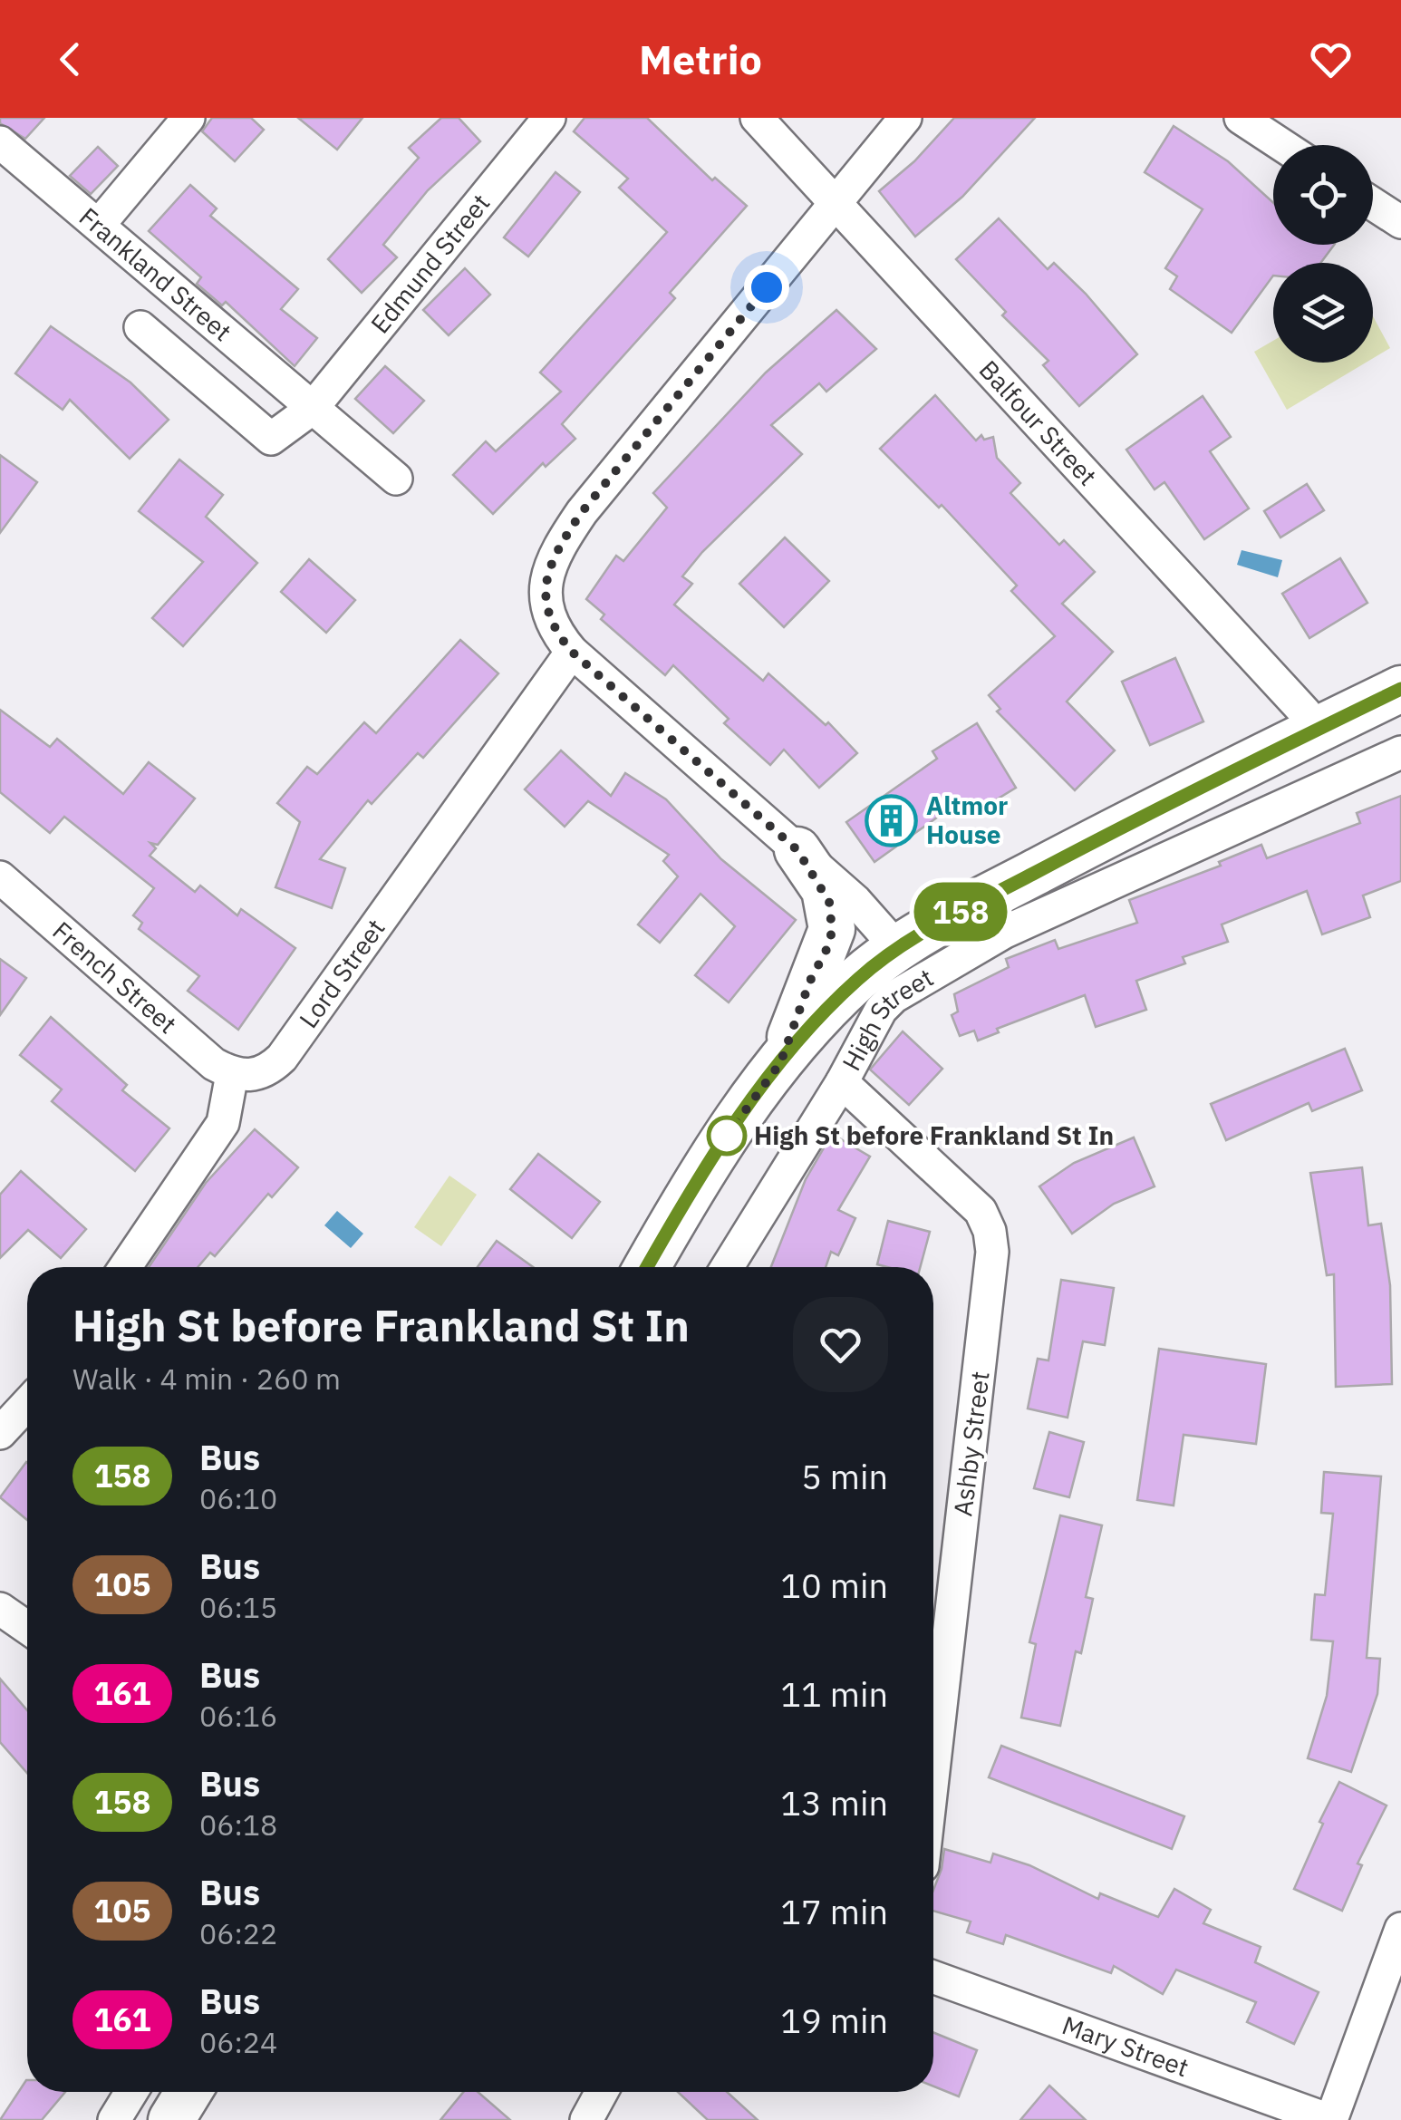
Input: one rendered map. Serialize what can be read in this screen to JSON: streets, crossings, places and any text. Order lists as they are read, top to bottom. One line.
{"streets":{"main road":["High Street"],"street":["Edmund Street","Frankland Street","Balfour Street","Lord Street","French Street","Ashby Street","Mary Street"]},"crossings":[["Edmund Street","Frankland Street"],["Balfour Street","High Street"],["Lord Street","French Street"],["High Street","Ashby Street"]],"places":{"building":["Altmor House"],"other":["High St before Frankland St In"]},"lines":["bus line 158"],"page":{"header":"Metrio","on_map":"158","heading":["High St before Frankland St In","Walk · 4 min · 260 m"],"list":[{"mark":"158","name":"Bus","note":"06:10","value":"5 min"},{"mark":"105","name":"Bus","note":"06:15","value":"10 min"},{"mark":"161","name":"Bus","note":"06:16","value":"11 min"},{"mark":"158","name":"Bus","note":"06:18","value":"13 min"},{"mark":"105","name":"Bus","note":"06:22","value":"17 min"},{"mark":"161","name":"Bus","note":"06:24","value":"19 min"}]}}
